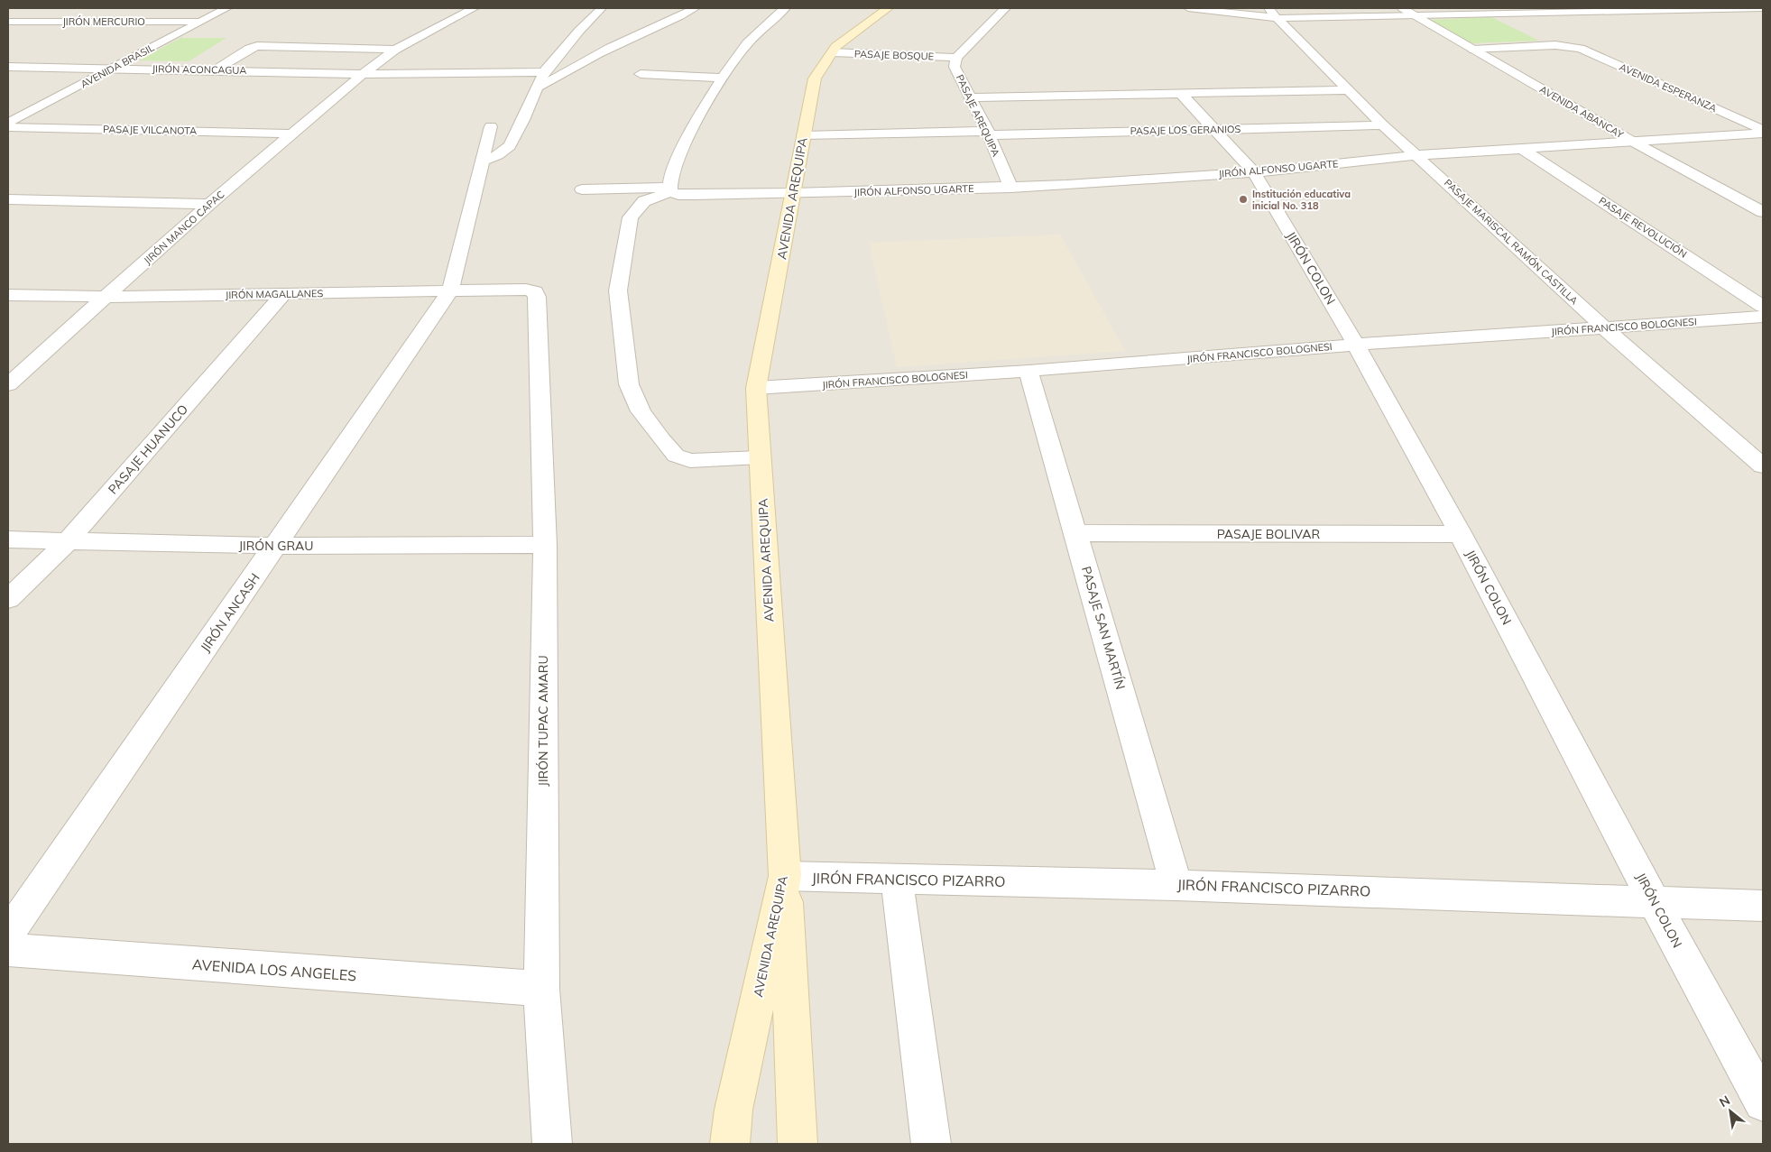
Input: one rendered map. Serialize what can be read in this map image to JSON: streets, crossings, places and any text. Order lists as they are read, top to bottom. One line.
{"streets":{"main road":["AVENIDA AREQUIPA"],"street":["JIRÓN MERCURIO","PASAJE BOSQUE","AVENIDA BRASIL","JIRÓN ACONCAGUA","AVENIDA ESPERANZA","AVENIDA ABANCAY","PASAJE AREQUIPA","PASAJE VILCANOTA","PASAJE LOS GERANIOS","JIRÓN ALFONSO UGARTE","JIRÓN MANCO CAPAC","PASAJE REVOLUCIÓN","PASAJE MARISCAL RAMÓN CASTILLA","JIRÓN COLON","JIRÓN MAGALLANES","JIRÓN FRANCISCO BOLOGNESI","PASAJE HUANUCO","PASAJE BOLIVAR","JIRÓN GRAU","JIRÓN ANCASH","PASAJE SAN MARTÍN","JIRÓN TUPAC AMARU","JIRÓN FRANCISCO PIZARRO","AVENIDA LOS ANGELES"]},"crossings":[["JIRÓN MERCURIO","AVENIDA BRASIL"],["PASAJE BOSQUE","PASAJE AREQUIPA"],["PASAJE BOSQUE","AVENIDA AREQUIPA"],["AVENIDA BRASIL","JIRÓN ACONCAGUA"],["JIRÓN ACONCAGUA","JIRÓN MANCO CAPAC"],["AVENIDA ABANCAY","JIRÓN ALFONSO UGARTE"],["PASAJE AREQUIPA","PASAJE LOS GERANIOS"],["PASAJE AREQUIPA","JIRÓN ALFONSO UGARTE"],["PASAJE VILCANOTA","JIRÓN MANCO CAPAC"],["PASAJE LOS GERANIOS","AVENIDA AREQUIPA"],["PASAJE LOS GERANIOS","PASAJE MARISCAL RAMÓN CASTILLA"],["PASAJE LOS GERANIOS","JIRÓN COLON"],["JIRÓN ALFONSO UGARTE","AVENIDA AREQUIPA"],["JIRÓN ALFONSO UGARTE","PASAJE REVOLUCIÓN"],["JIRÓN ALFONSO UGARTE","PASAJE MARISCAL RAMÓN CASTILLA"],["JIRÓN ALFONSO UGARTE","JIRÓN COLON"],["AVENIDA AREQUIPA","JIRÓN FRANCISCO BOLOGNESI"],["AVENIDA AREQUIPA","JIRÓN FRANCISCO PIZARRO"],["JIRÓN MANCO CAPAC","JIRÓN MAGALLANES"],["PASAJE MARISCAL RAMÓN CASTILLA","JIRÓN FRANCISCO BOLOGNESI"],["JIRÓN COLON","JIRÓN FRANCISCO BOLOGNESI"],["JIRÓN COLON","PASAJE BOLIVAR"],["JIRÓN COLON","JIRÓN FRANCISCO PIZARRO"],["JIRÓN MAGALLANES","PASAJE HUANUCO"],["JIRÓN MAGALLANES","JIRÓN ANCASH"],["JIRÓN MAGALLANES","JIRÓN TUPAC AMARU"],["JIRÓN FRANCISCO BOLOGNESI","PASAJE SAN MARTÍN"],["PASAJE HUANUCO","JIRÓN GRAU"],["PASAJE BOLIVAR","PASAJE SAN MARTÍN"],["JIRÓN GRAU","JIRÓN ANCASH"],["JIRÓN GRAU","JIRÓN TUPAC AMARU"],["PASAJE SAN MARTÍN","JIRÓN FRANCISCO PIZARRO"],["JIRÓN TUPAC AMARU","AVENIDA LOS ANGELES"]],"places":["Institución educativa inicial No. 318"],"north":"top left"}
